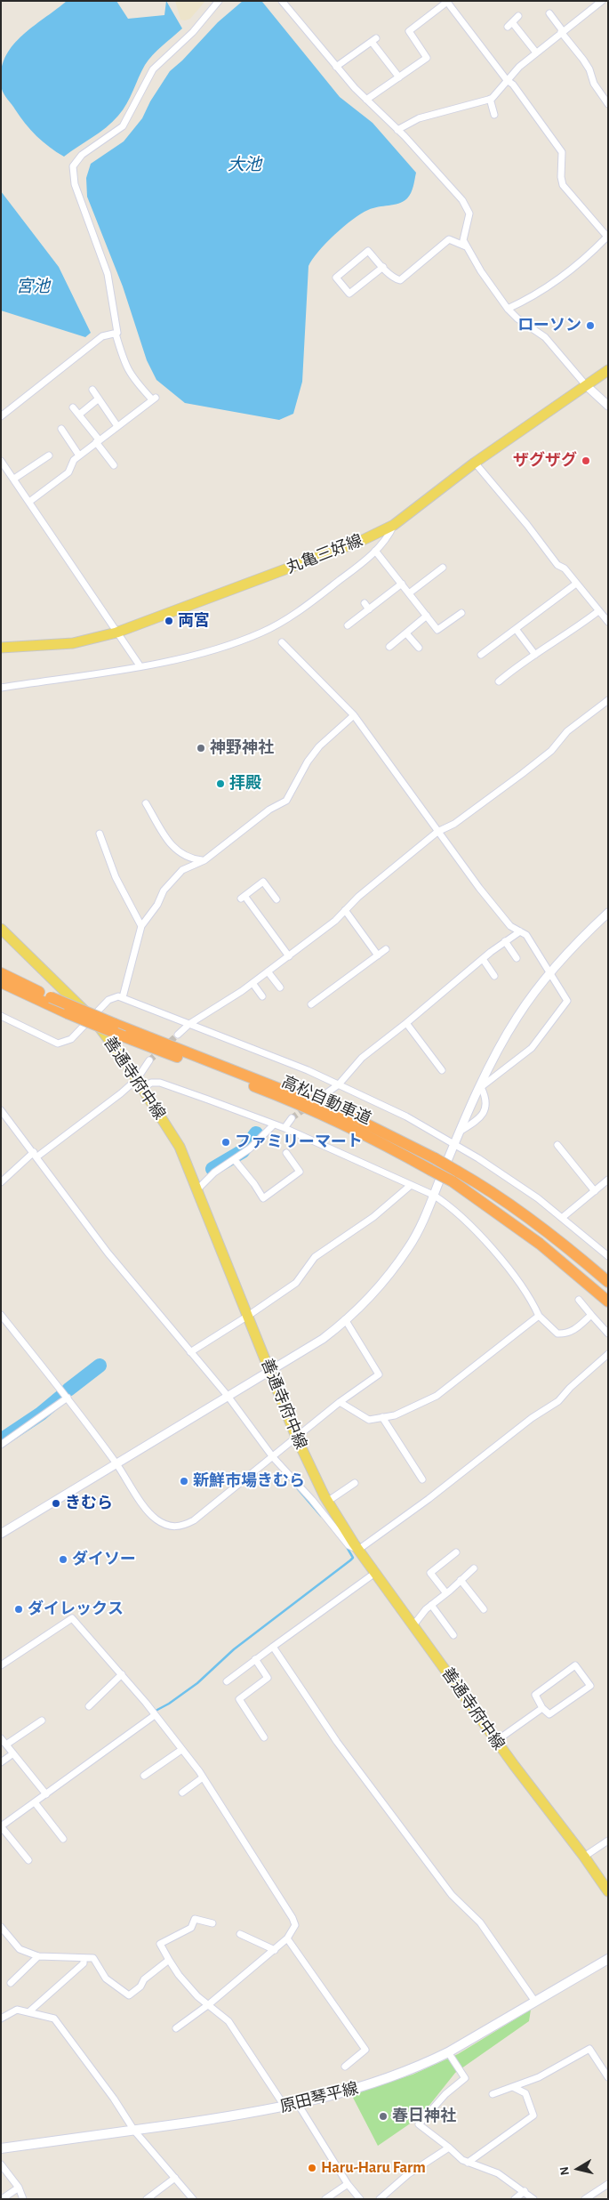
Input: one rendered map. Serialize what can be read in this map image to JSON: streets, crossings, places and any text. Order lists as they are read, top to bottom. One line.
{"streets":{"highway":["高松自動車道"],"main road":["丸亀三好線","善通寺府中線","原田琴平線"]},"water":["大池","宮池"],"places":["ローソン","ザグザグ","両宮","神野神社","拝殿","ファミリーマート","新鮮市場きむら","きむら","ダイソー","ダイレックス","春日神社","Haru-Haru Farm"],"north":"left"}
